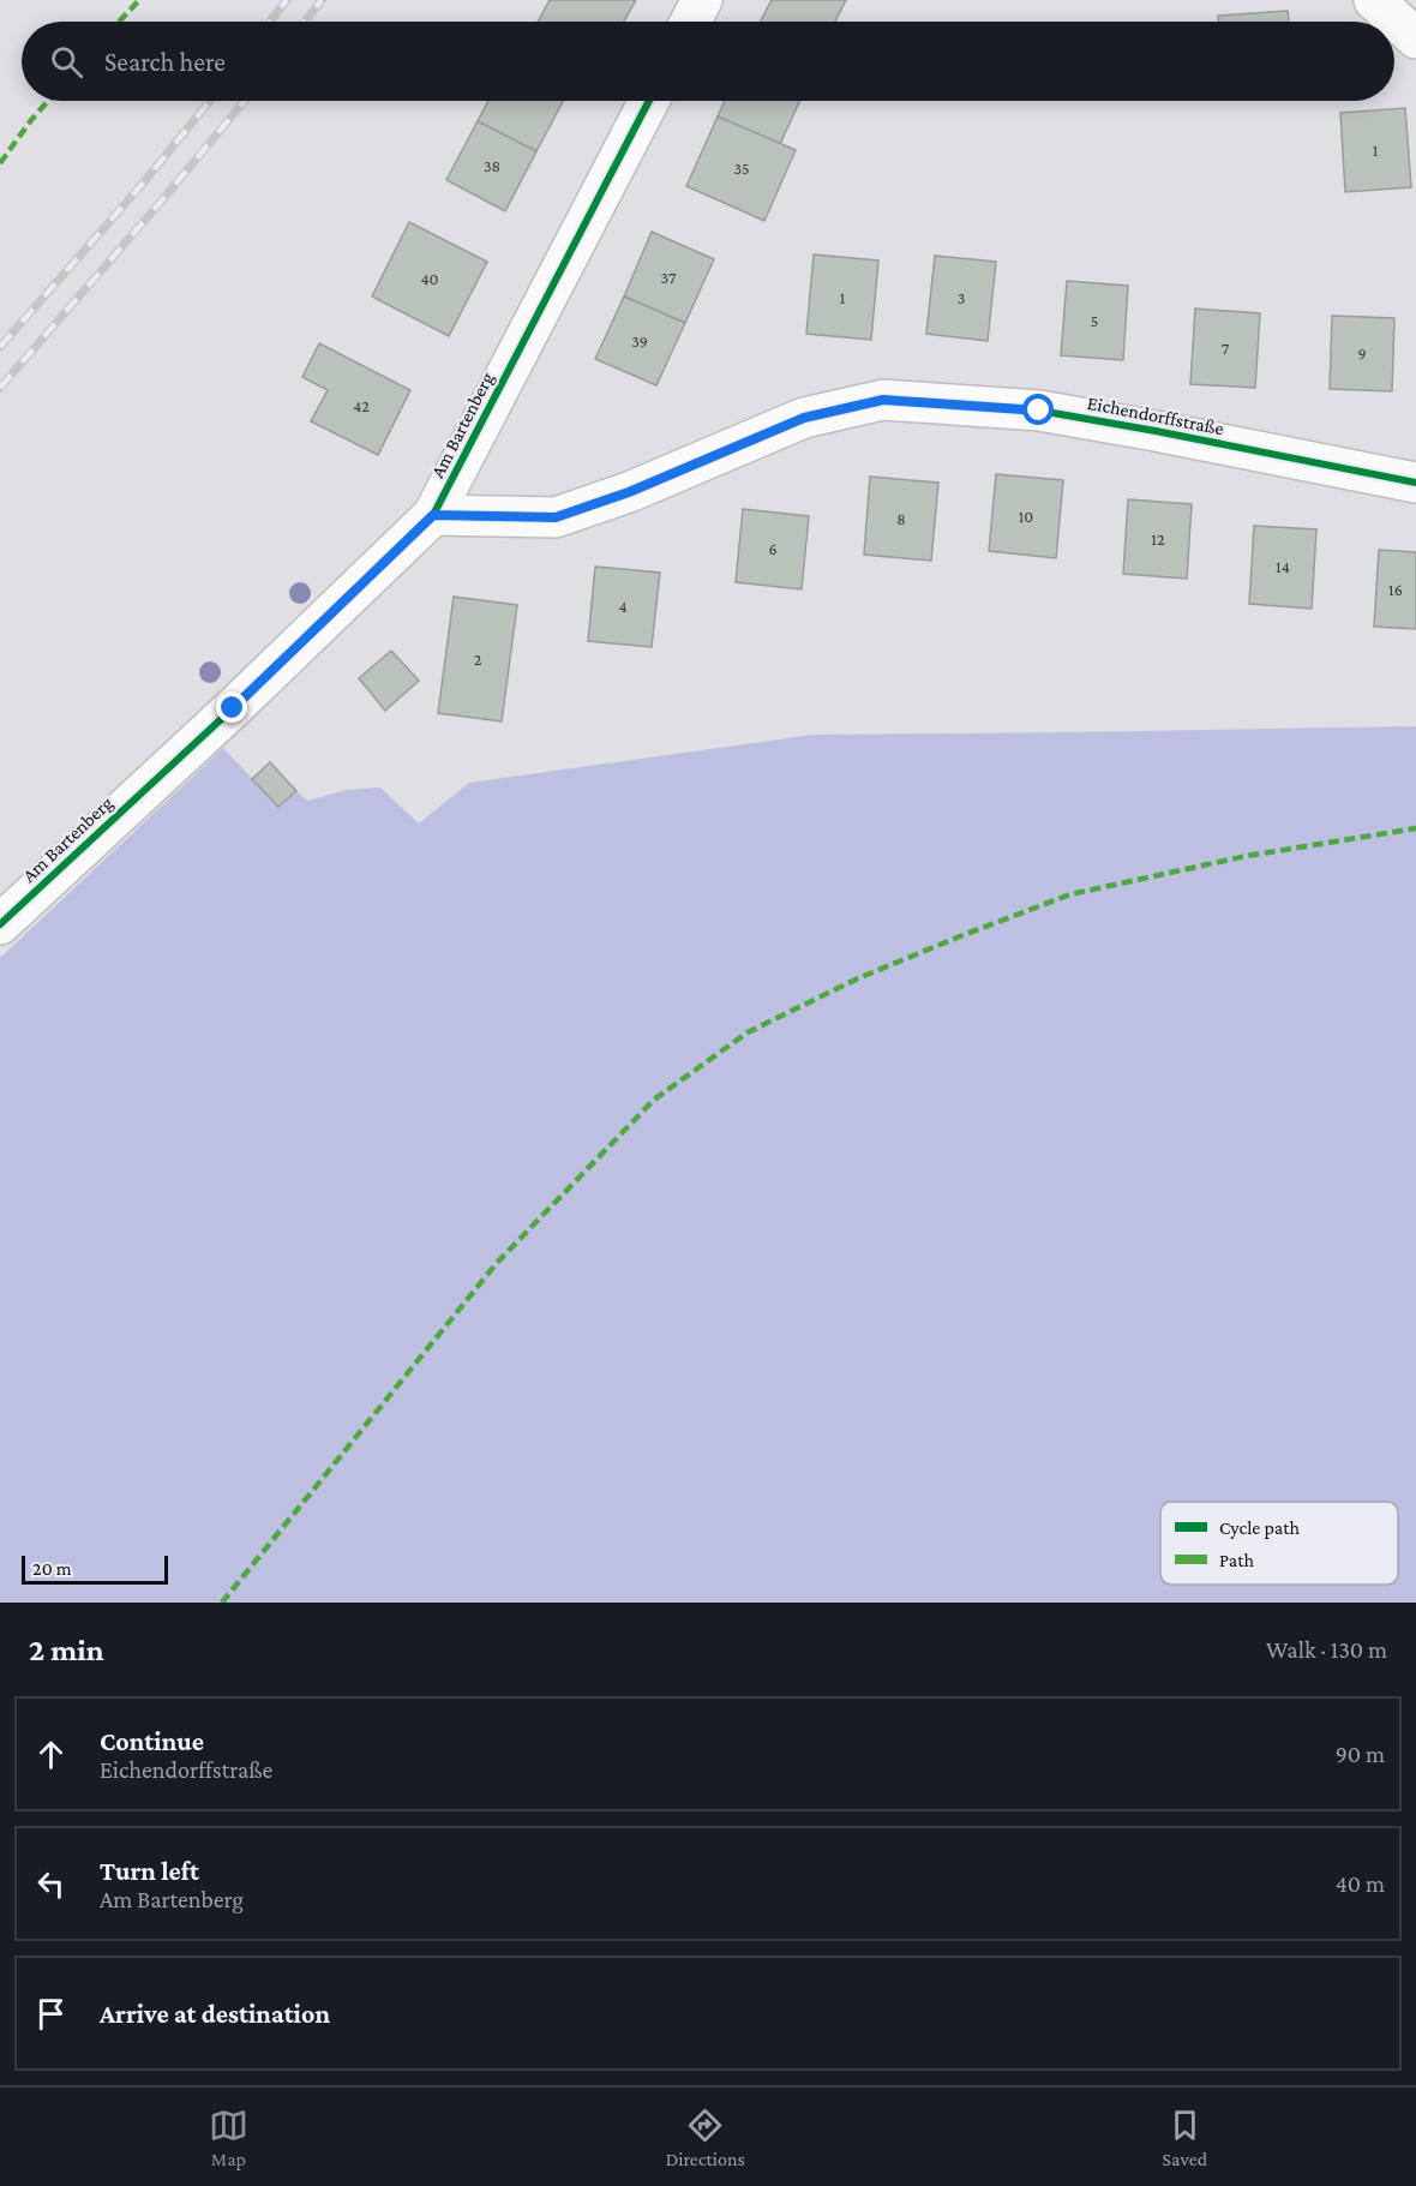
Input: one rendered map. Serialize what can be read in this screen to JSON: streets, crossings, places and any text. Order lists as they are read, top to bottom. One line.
{"streets":{"street":["Eichendorffstraße","Am Bartenberg"]},"crossings":[["Eichendorffstraße","Am Bartenberg"]],"house_numbers":["1","38","35","37","40","1","3","5","39","7","9","42","10","8","12","6","14","16","4","2"],"legend":["Cycle path","Path"],"scale_bar":"20 m","page":{"search":"Search here","scale":"20 m","heading":["2 min","Walk · 130 m"],"list":[["Continue","Eichendorffstraße","90 m"],["Turn left","Am Bartenberg","40 m"],"Arrive at destination"],"nav":["Map","Directions","Saved"]}}
